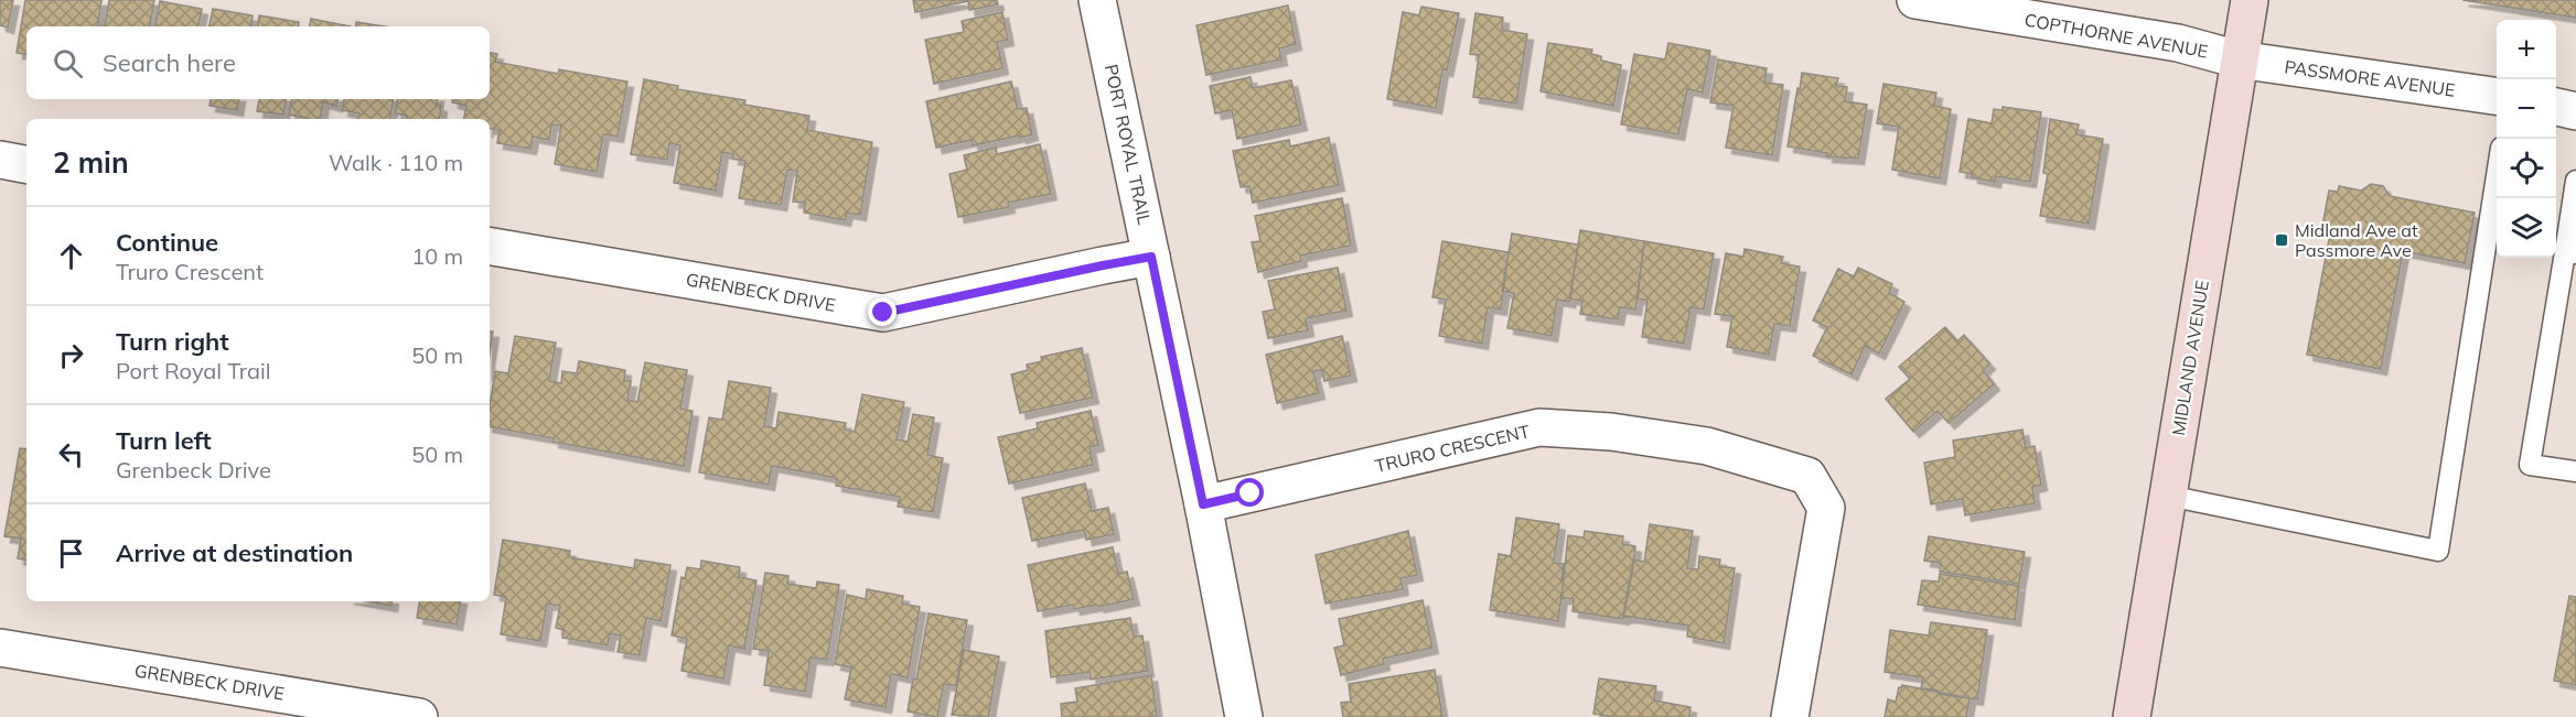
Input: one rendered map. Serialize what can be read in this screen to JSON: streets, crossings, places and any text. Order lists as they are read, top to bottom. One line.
{"streets":{"main road":["MIDLAND AVENUE"],"street":["COPTHORNE AVENUE","PASSMORE AVENUE","PORT ROYAL TRAIL","GRENBECK DRIVE","TRURO CRESCENT"]},"crossings":[["COPTHORNE AVENUE","PASSMORE AVENUE"],["COPTHORNE AVENUE","MIDLAND AVENUE"],["PASSMORE AVENUE","MIDLAND AVENUE"],["PORT ROYAL TRAIL","GRENBECK DRIVE"],["PORT ROYAL TRAIL","TRURO CRESCENT"]],"places":{"transit":["Midland Ave at Passmore Ave"]},"page":{"map_buttons":["+","−"],"search":"Search here","heading":["2 min","Walk · 110 m"],"list":[["Continue","Truro Crescent","10 m"],["Turn right","Port Royal Trail","50 m"],["Turn left","Grenbeck Drive","50 m"],"Arrive at destination"]}}
